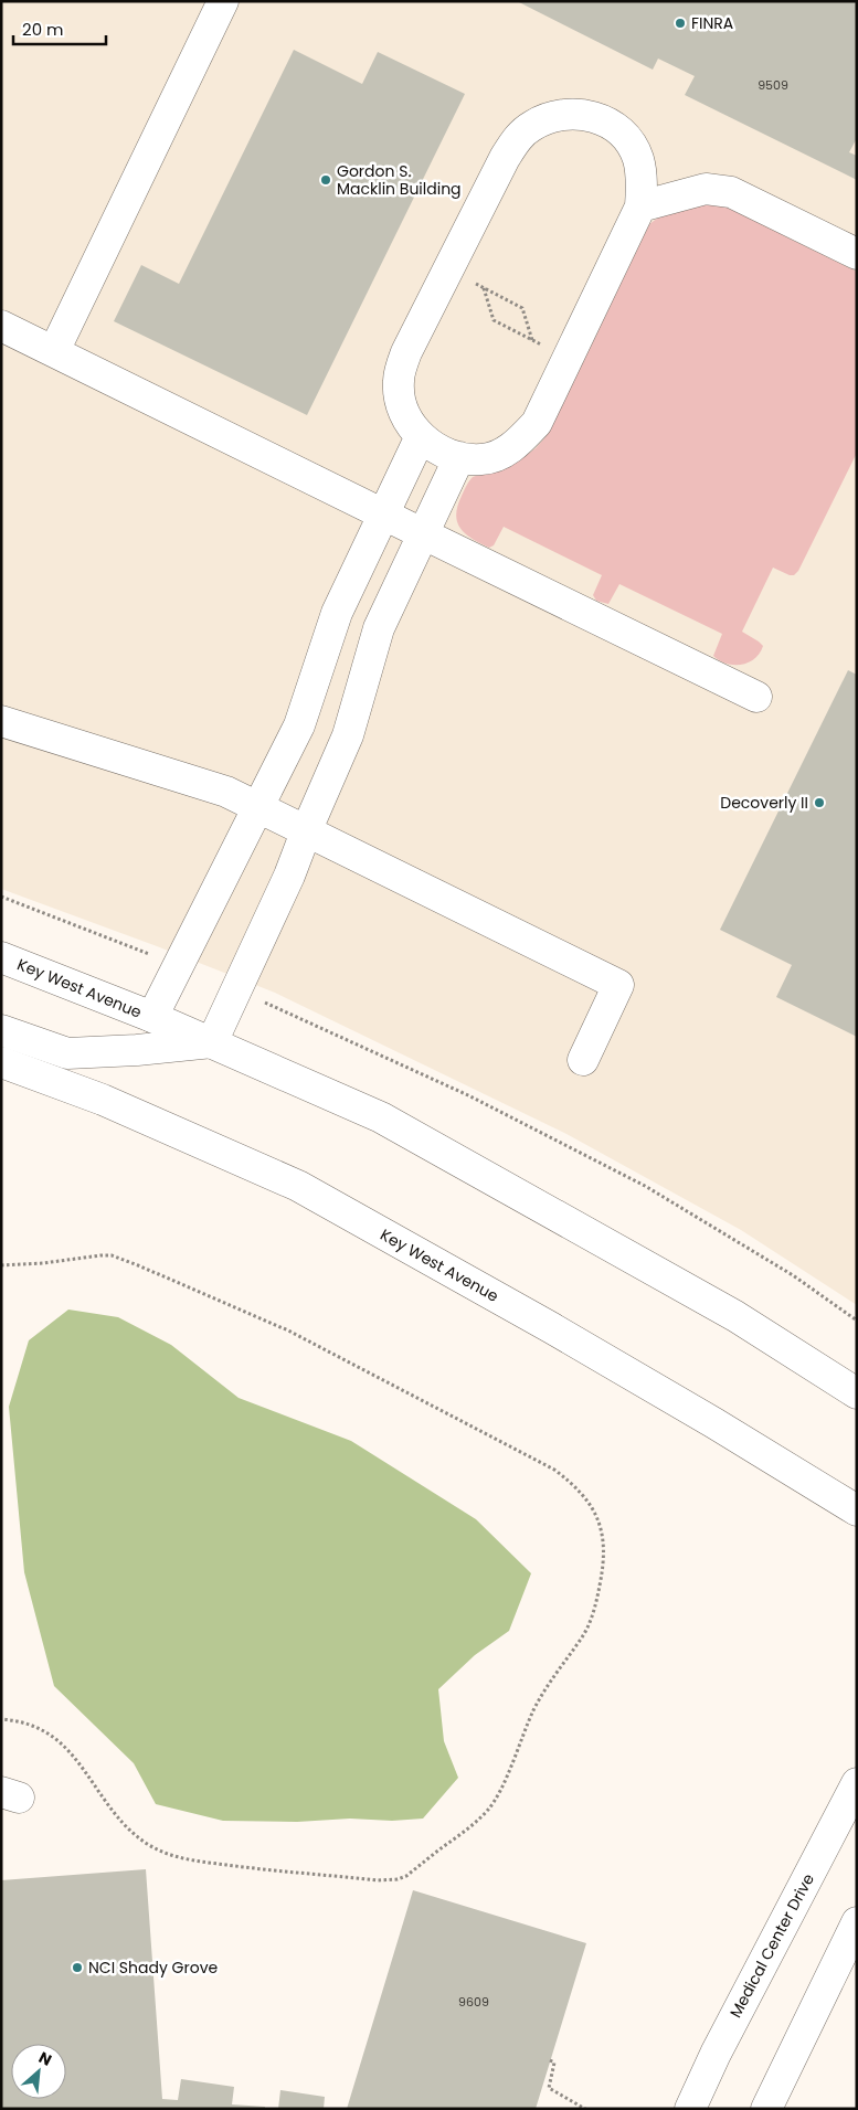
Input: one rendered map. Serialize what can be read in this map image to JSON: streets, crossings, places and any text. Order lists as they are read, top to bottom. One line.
{"streets":{"main road":["Key West Avenue","Medical Center Drive"]},"places":["FINRA","Gordon S. Macklin Building","Decoverly II","NCI Shady Grove"],"house_numbers":["9509","9609"],"scale_bar":"20 m","north":"top right"}
